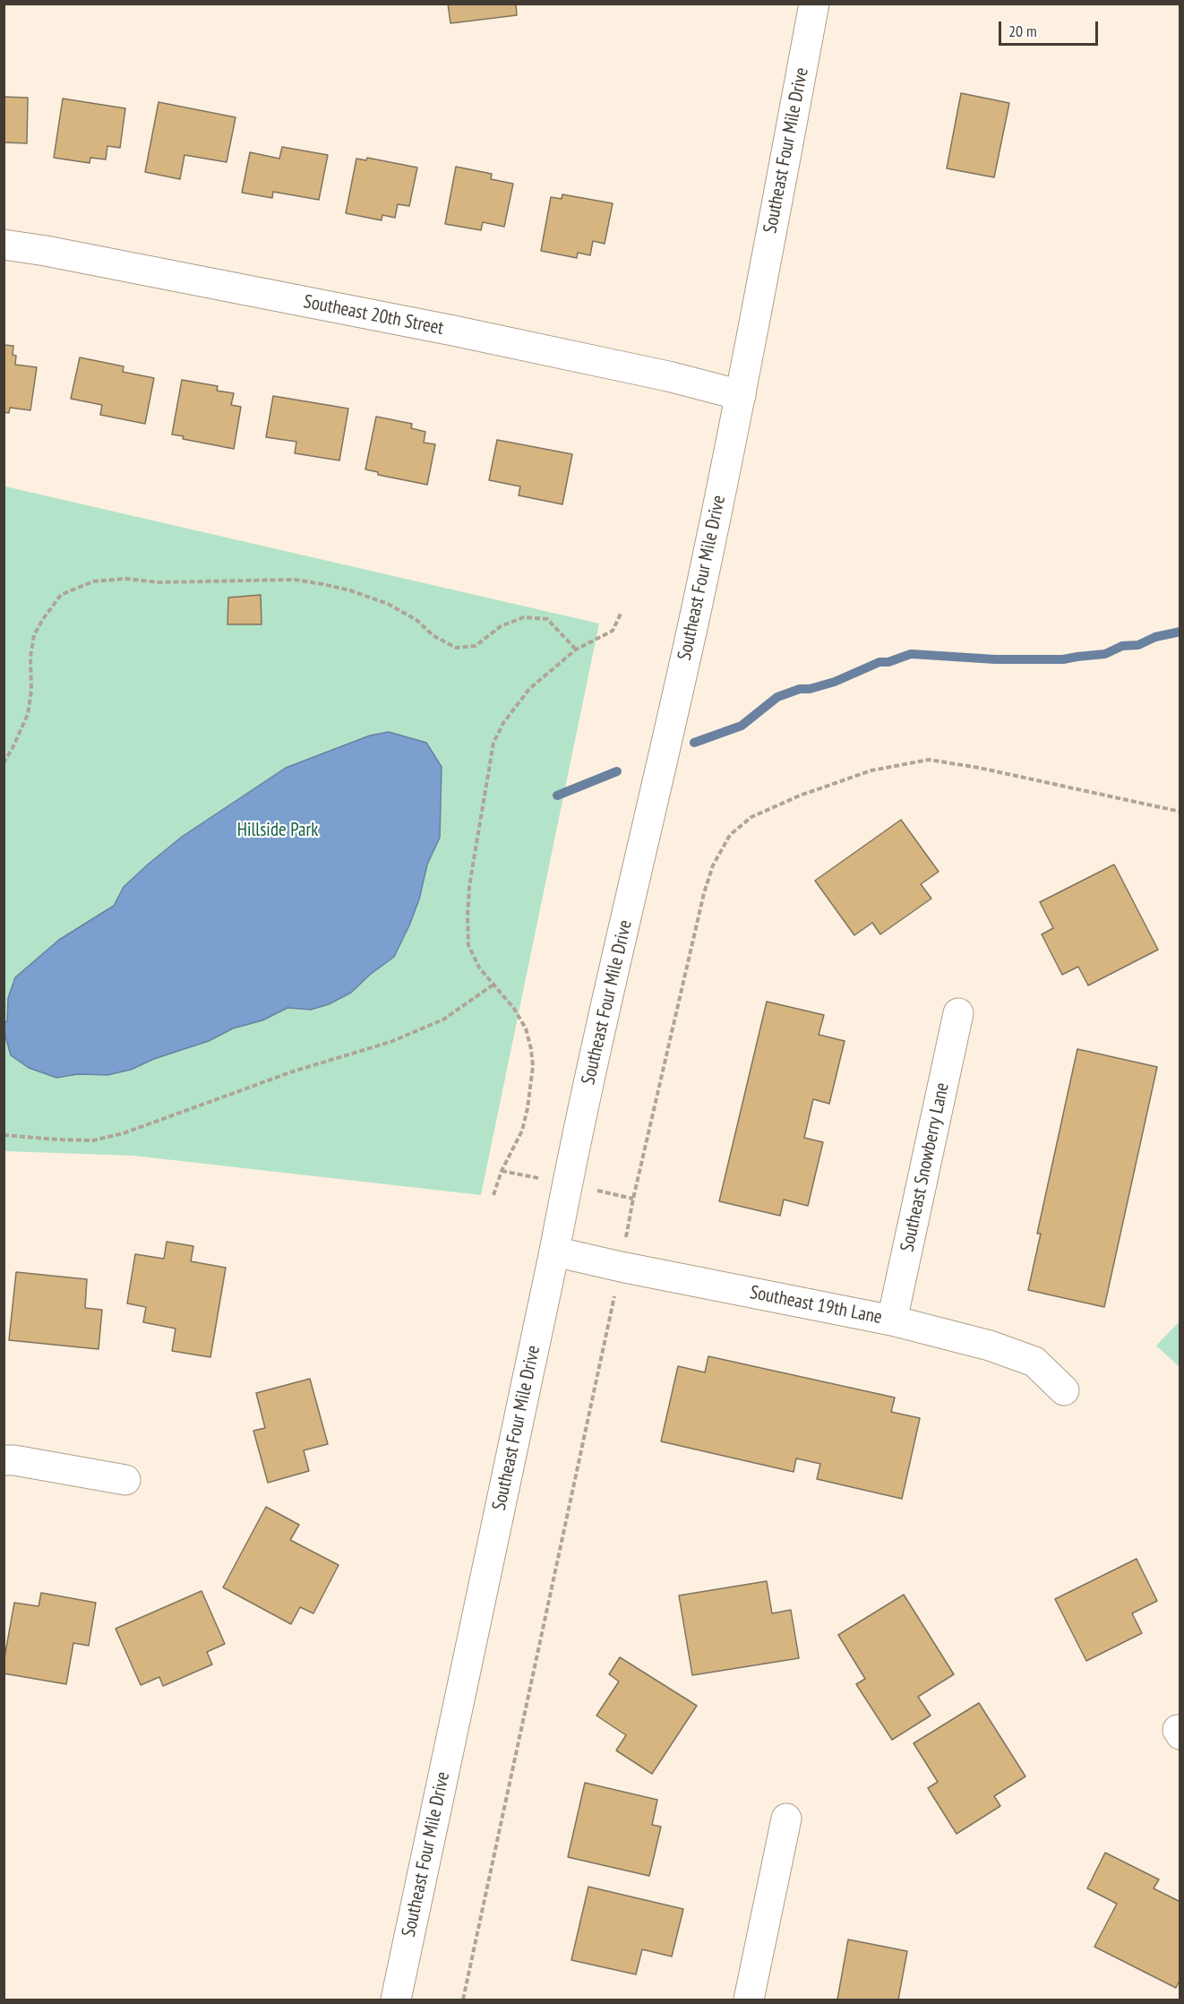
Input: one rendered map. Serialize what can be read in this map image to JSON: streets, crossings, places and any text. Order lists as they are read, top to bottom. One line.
{"streets":{"main road":["Southeast Four Mile Drive","Southeast 20th Street","Southeast Snowberry Lane","Southeast 19th Lane"]},"crossings":[["Southeast Four Mile Drive","Southeast 20th Street"],["Southeast Four Mile Drive","Southeast 19th Lane"],["Southeast Snowberry Lane","Southeast 19th Lane"]],"parks":["Hillside Park"],"scale_bar":"20 m"}
